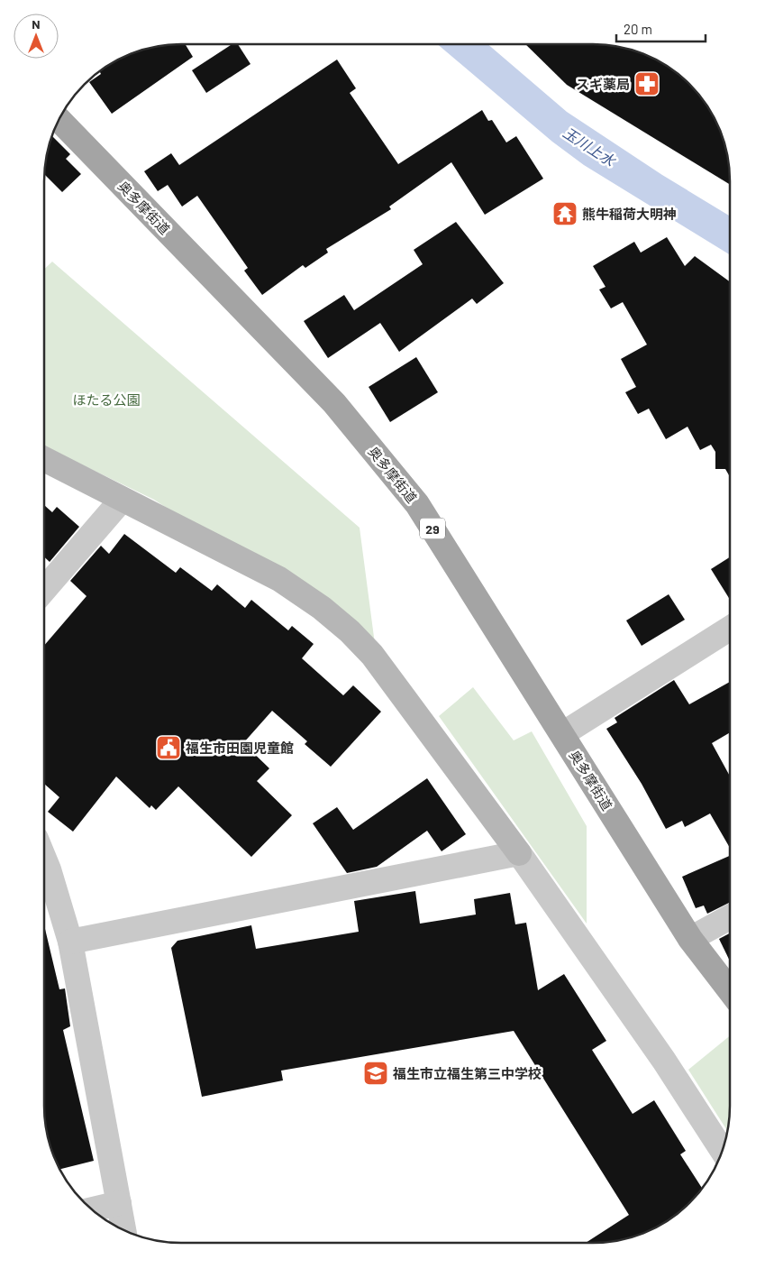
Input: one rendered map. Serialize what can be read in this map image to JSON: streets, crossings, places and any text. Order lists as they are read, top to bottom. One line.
{"streets":{"main road":["奥多摩街道","29"]},"water":["玉川上水"],"parks":["ほたる公園"],"places":{"pharmacy":["スギ薬局"],"temple":["熊牛稲荷大明神"],"public building":["福生市田園児童館"],"school or university":["福生市立福生第三中学校"]},"scale_bar":"20 m","north":"top"}
